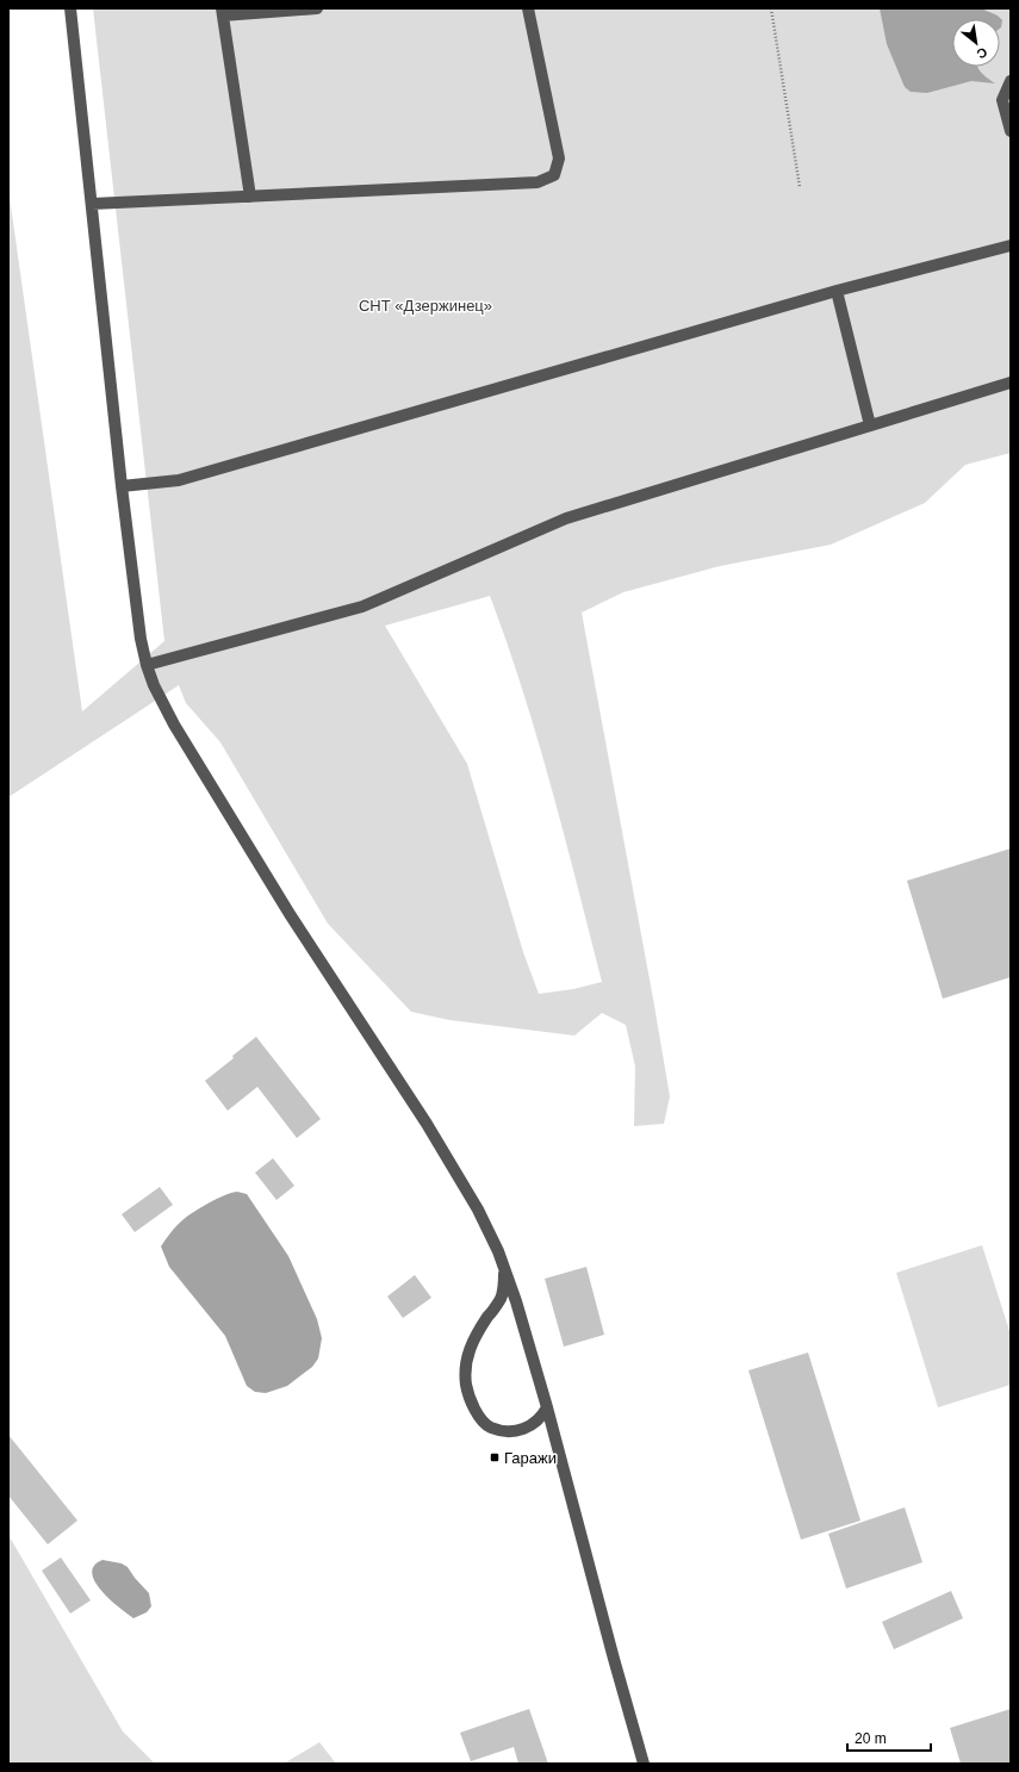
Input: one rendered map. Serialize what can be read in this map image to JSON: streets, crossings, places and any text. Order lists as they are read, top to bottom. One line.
{"parks":["СНТ «Дзержинец»"],"places":{"transit":["Гаражи"]},"scale_bar":"20 m","north":"bottom right"}
